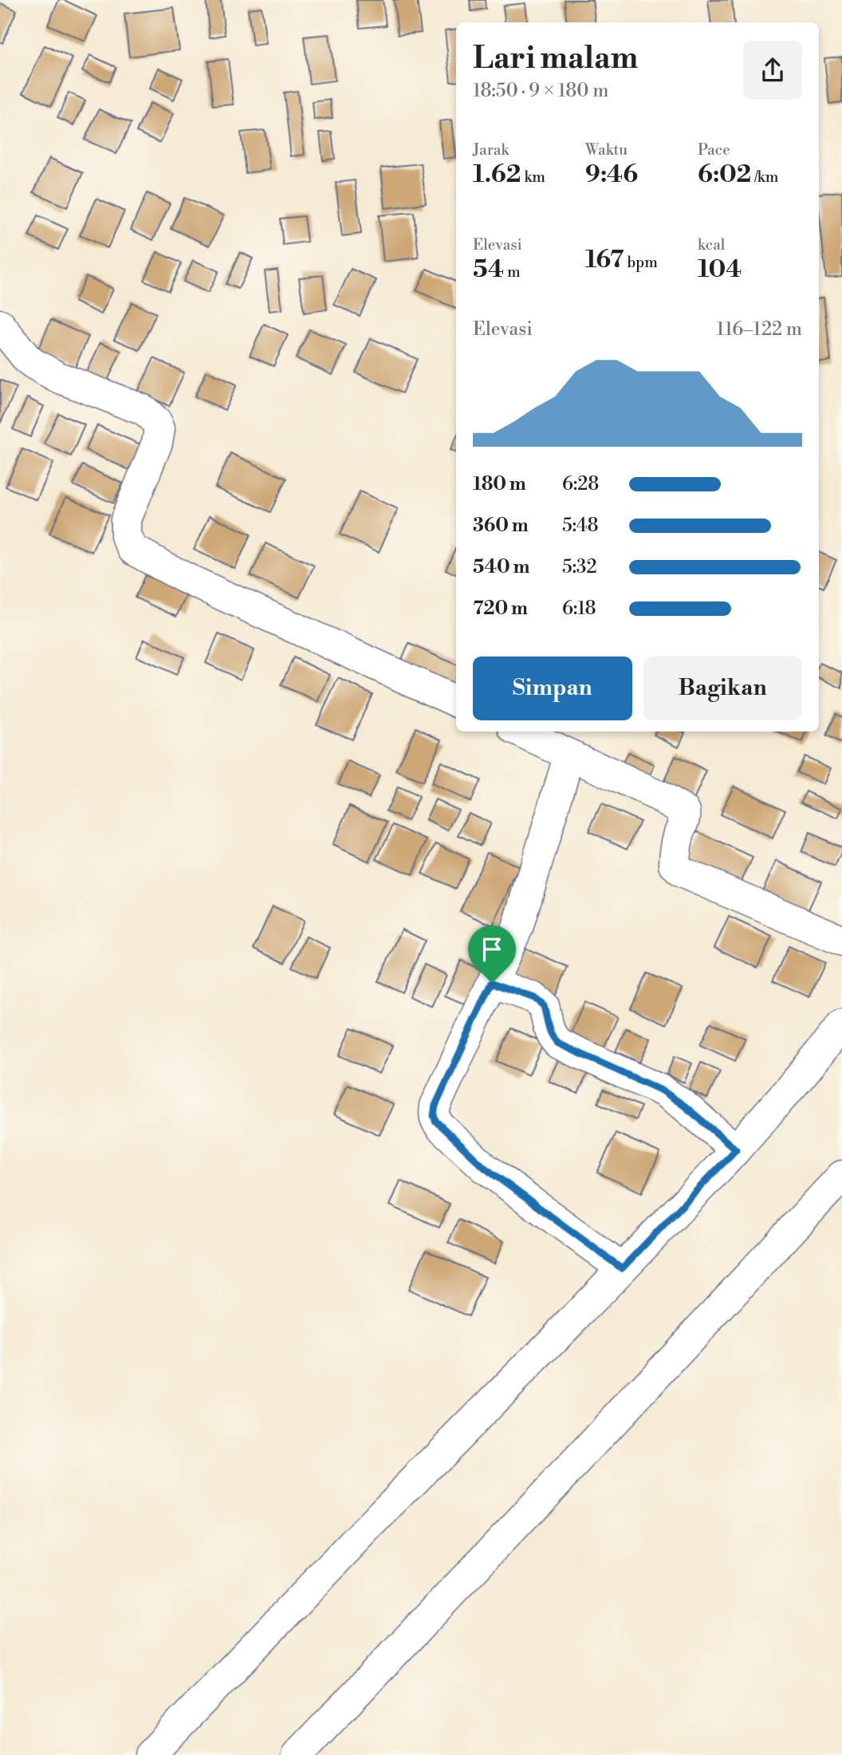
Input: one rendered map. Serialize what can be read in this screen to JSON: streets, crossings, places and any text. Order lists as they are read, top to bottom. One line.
{"page":{"heading":["Lari malam","18:50 · 9 × 180 m"],"stats":[["Jarak","1.62 km"],["Waktu","9:46"],["Pace","6:02 /km"],["Elevasi","54 m"],["167 bpm"],["kcal","104"]],"chart":["Elevasi","116–122 m"],"list":[{"name":"180 m","note":"6:28"},{"name":"360 m","note":"5:48"},{"name":"540 m","note":"5:32"},{"name":"720 m","note":"6:18"}],"buttons":["Simpan","Bagikan"]}}
